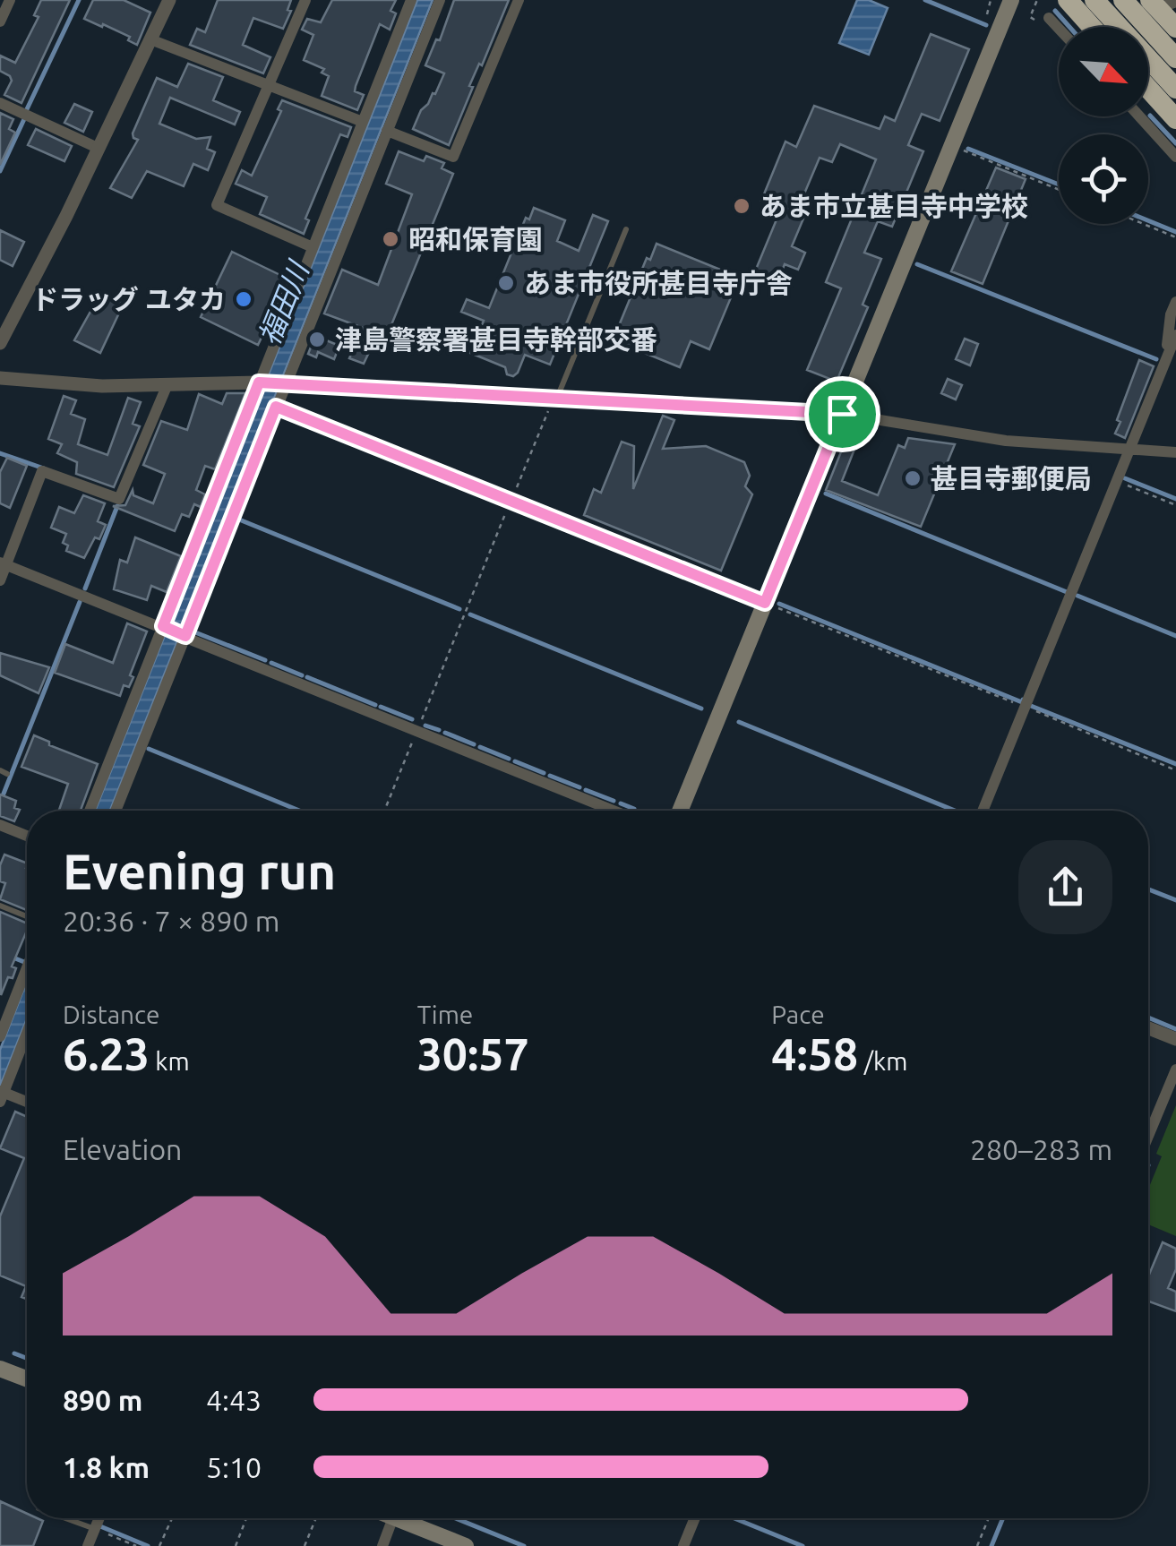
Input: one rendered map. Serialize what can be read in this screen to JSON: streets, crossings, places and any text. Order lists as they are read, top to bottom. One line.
{"water":["福田川"],"places":["あま市立甚目寺中学校","昭和保育園","あま市役所甚目寺庁舎","ドラッグ ユタカ","津島警察署甚目寺幹部交番","甚目寺郵便局"],"north":"bottom right","page":{"heading":["Evening run","20:36 · 7 × 890 m"],"stats":[["Distance","6.23 km"],["Time","30:57"],["Pace","4:58 /km"]],"chart":["Elevation","280–283 m"],"list":[{"name":"890 m","note":"4:43"},{"name":"1.8 km","note":"5:10"}]}}
